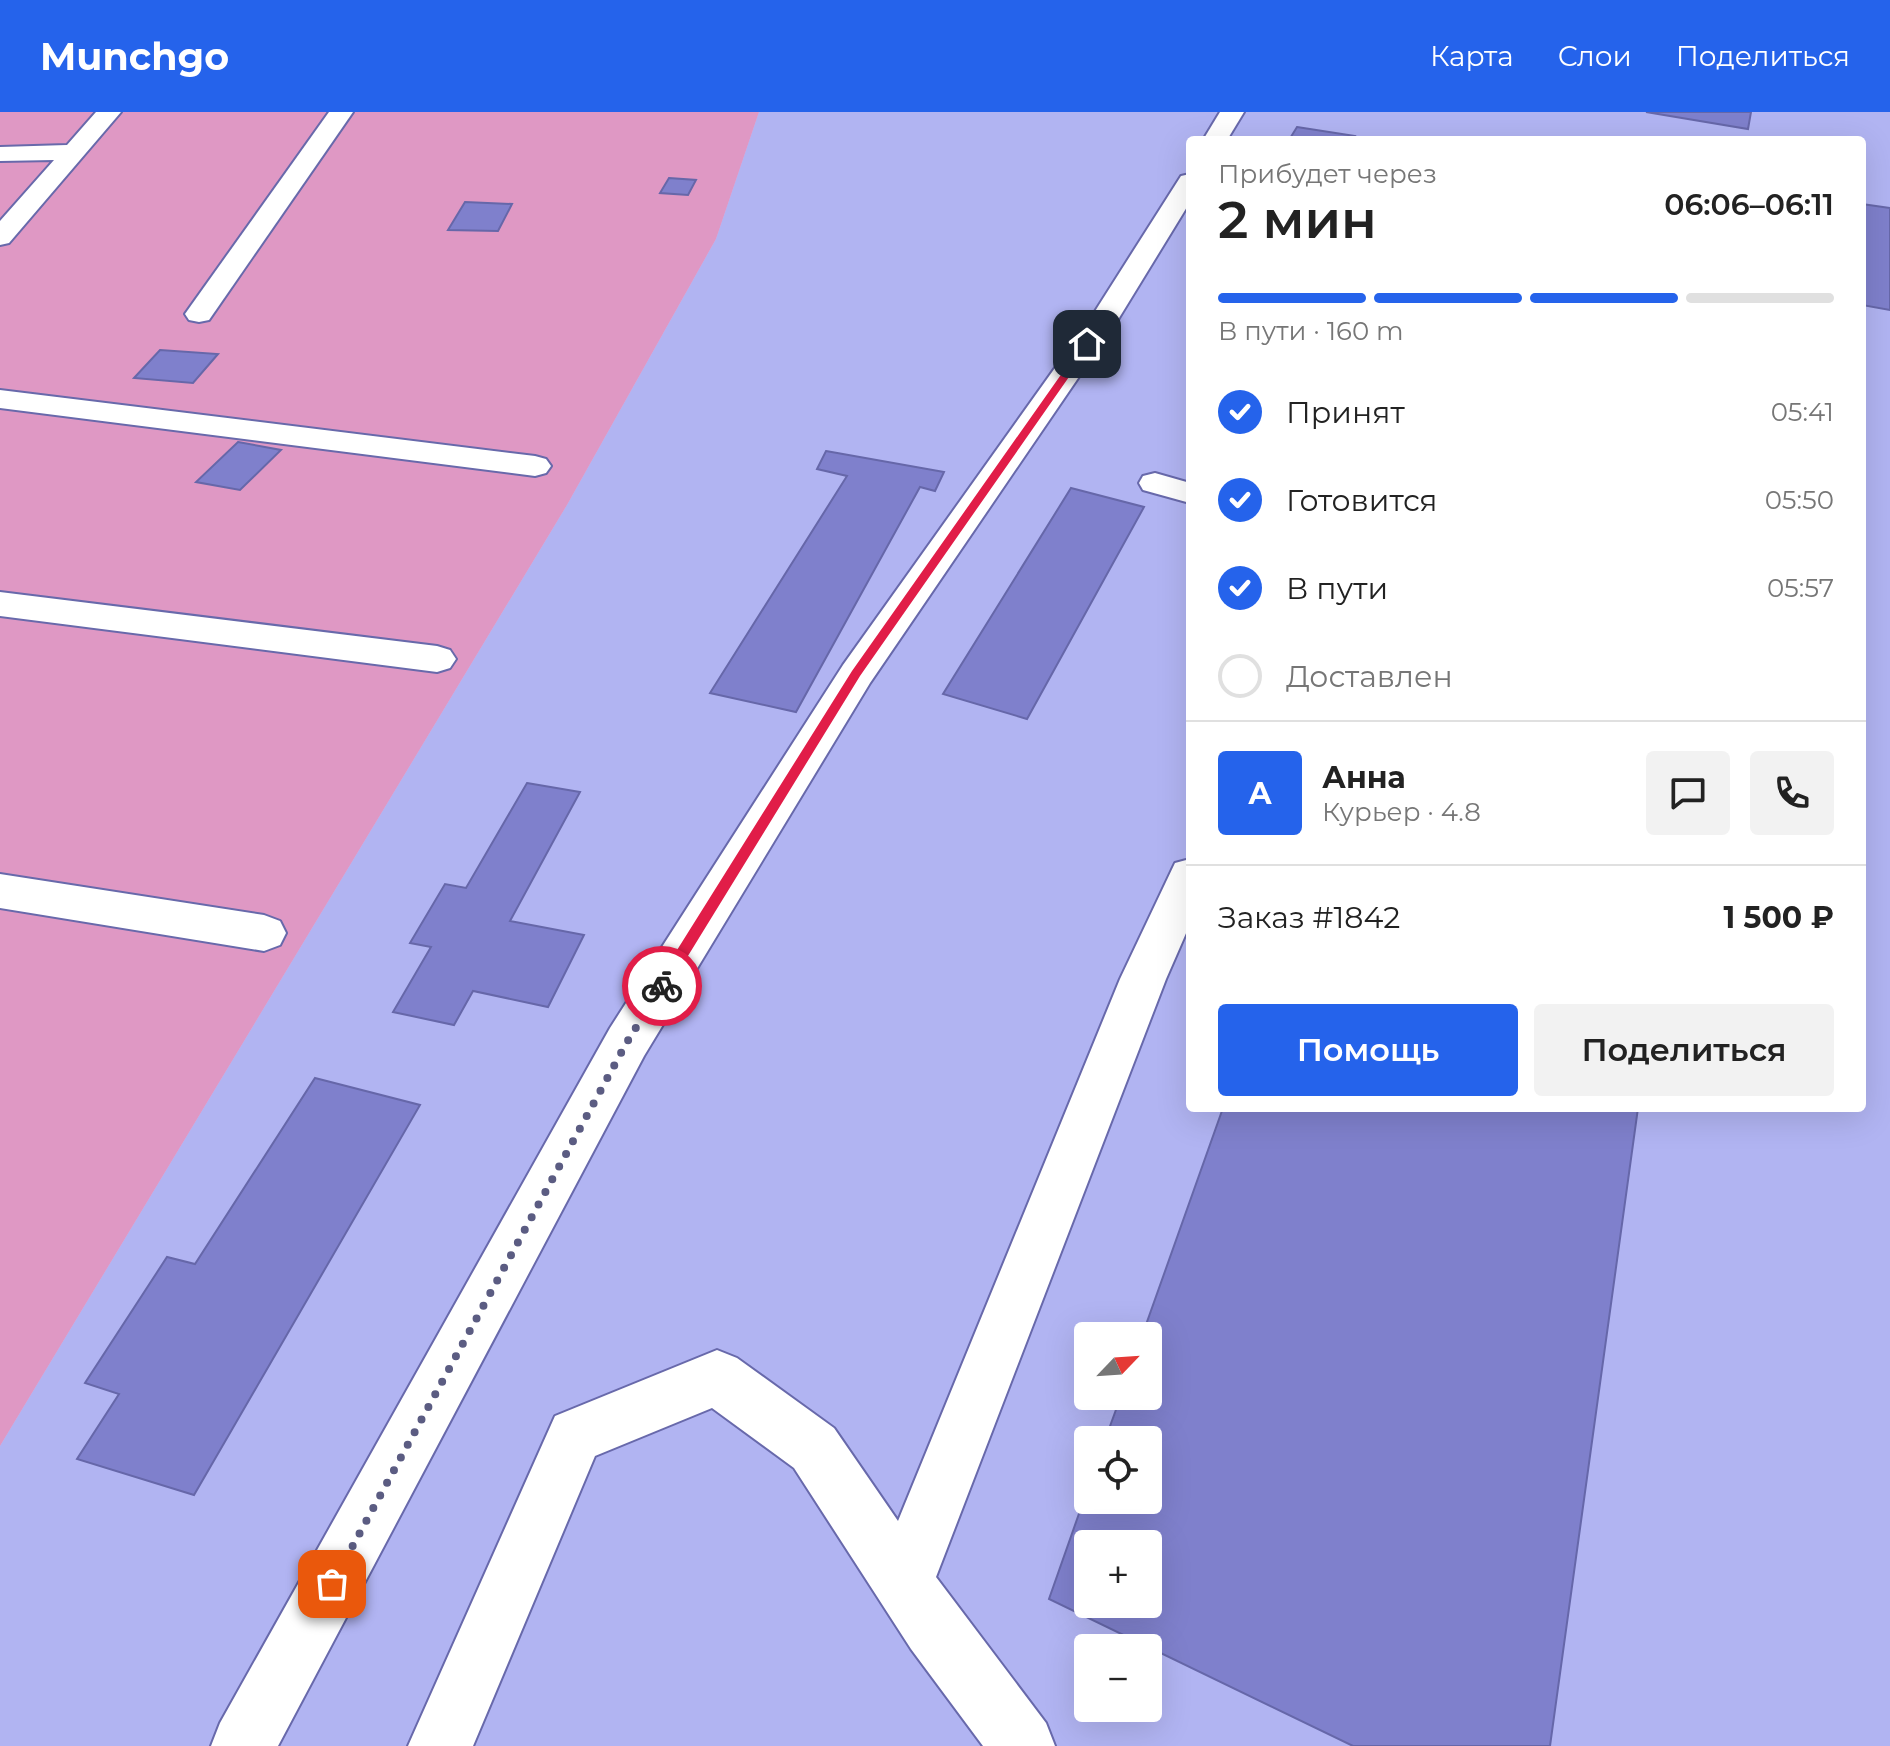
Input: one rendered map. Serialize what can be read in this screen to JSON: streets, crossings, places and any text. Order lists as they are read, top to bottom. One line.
{"north":"top right","page":{"header":"Munchgo","nav":["Карта","Слои","Поделиться"],"heading":["2 мин","Прибудет через","06:06–06:11"],"panel":["Анна","Курьер · 4.8","Заказ #1842","1 500 ₽"],"bar":"В пути · 160 m","list":[["Принят","05:41"],["Готовится","05:50"],["В пути","05:57"],"Доставлен"],"round":"А","buttons":["Помощь","Поделиться"],"map_buttons":["+","−"]}}
